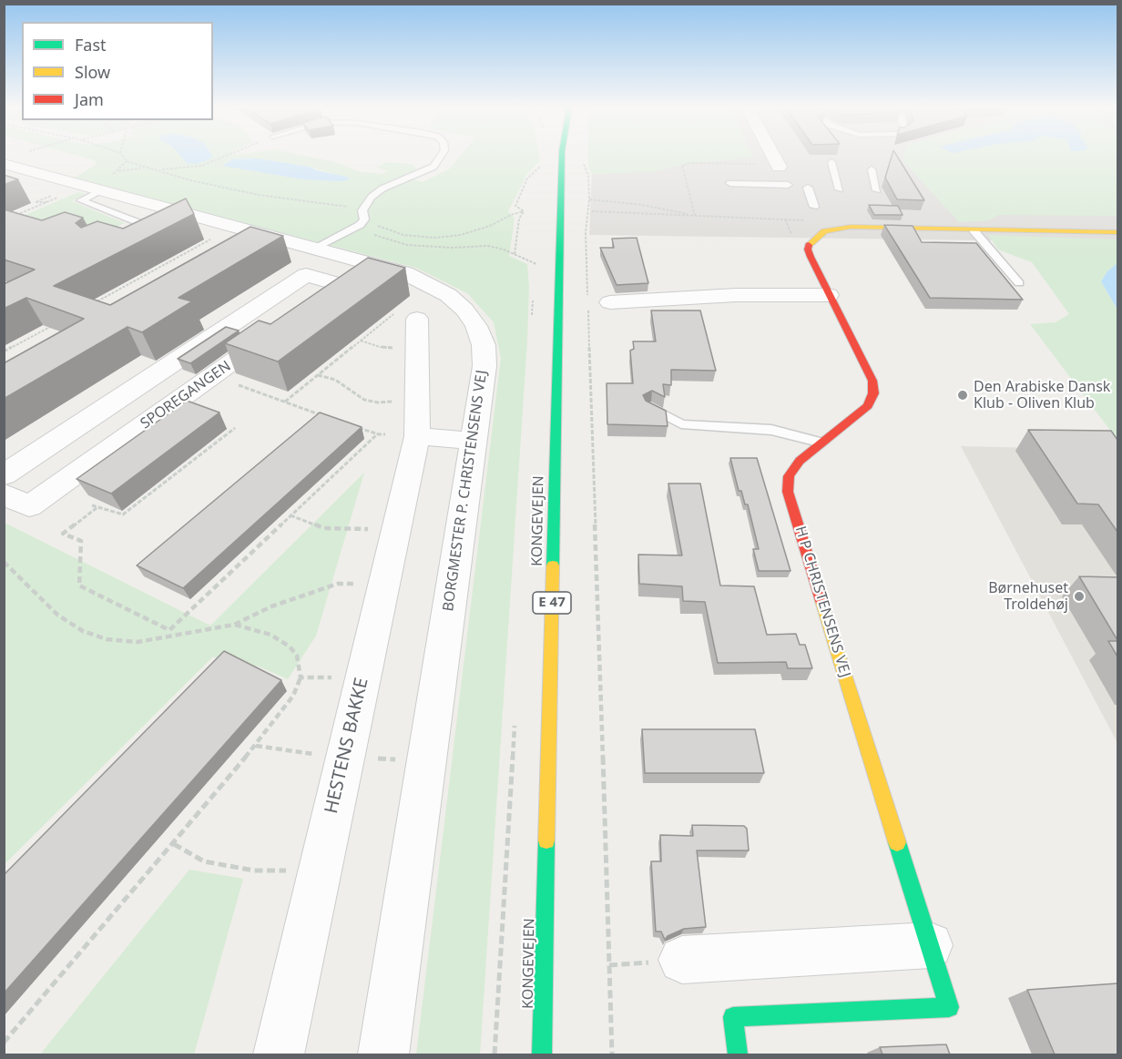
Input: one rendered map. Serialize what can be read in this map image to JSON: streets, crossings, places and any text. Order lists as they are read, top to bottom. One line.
{"streets":{"main road":["KONGEVEJEN","H P CHRISTENSENS VEJ","E 47"],"street":["SPOREGANGEN","BORGMESTER P. CHRISTENSENS VEJ","HESTENS BAKKE"]},"crossings":[["SPOREGANGEN","BORGMESTER P. CHRISTENSENS VEJ"]],"places":["Den Arabiske Dansk Klub - Oliven Klub","Børnehuset Troldehøj"],"legend":["Fast","Slow","Jam"]}
